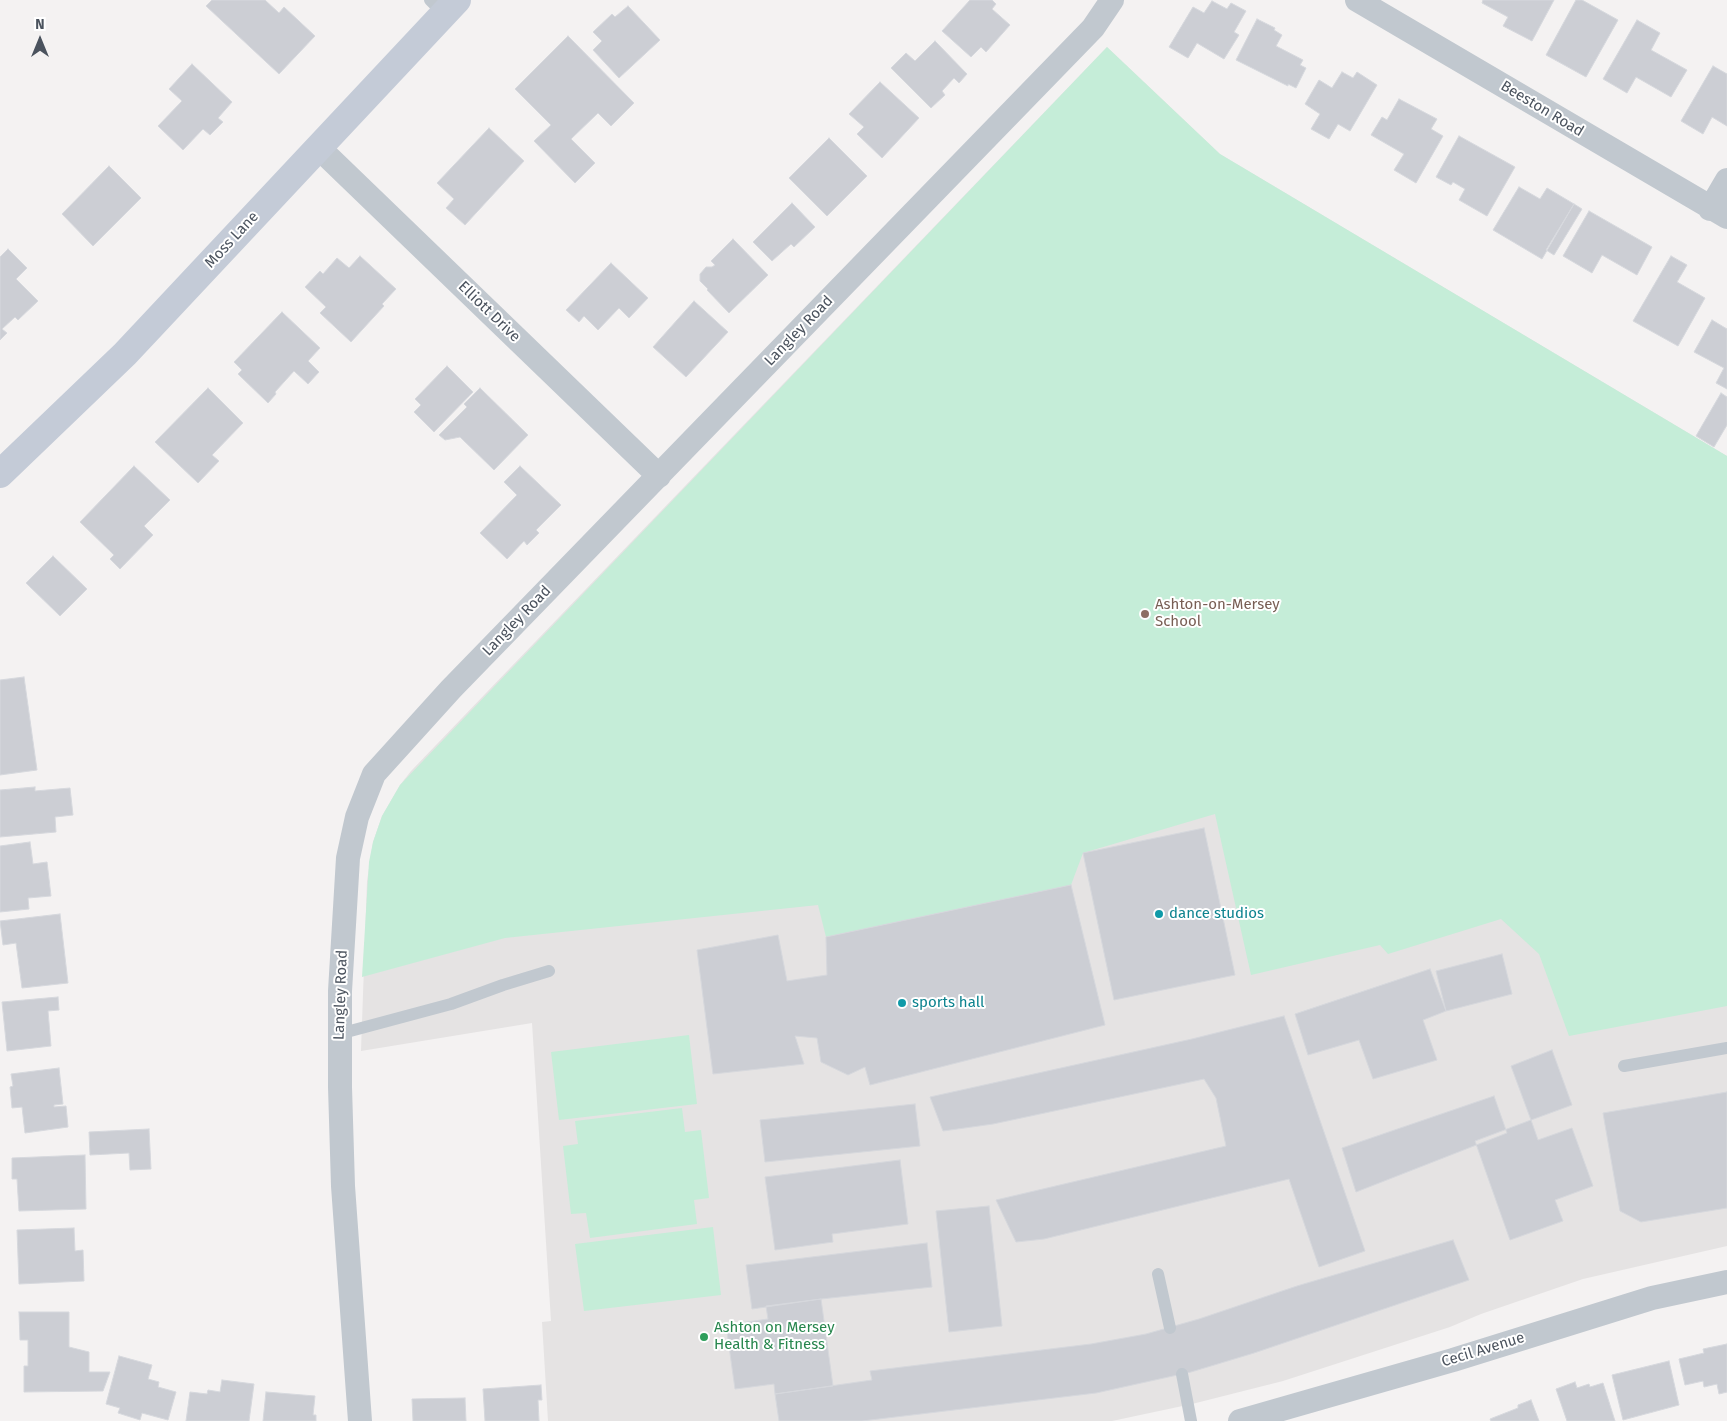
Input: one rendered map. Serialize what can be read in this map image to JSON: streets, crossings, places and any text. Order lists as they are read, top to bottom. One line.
{"streets":{"street":["Beeston Road","Moss Lane","Elliott Drive","Langley Road","Cecil Avenue"]},"crossings":[["Moss Lane","Elliott Drive"],["Elliott Drive","Langley Road"]],"places":["Ashton-on-Mersey School","dance studios","sports hall","Ashton on Mersey Health & Fitness"],"north":"top"}
